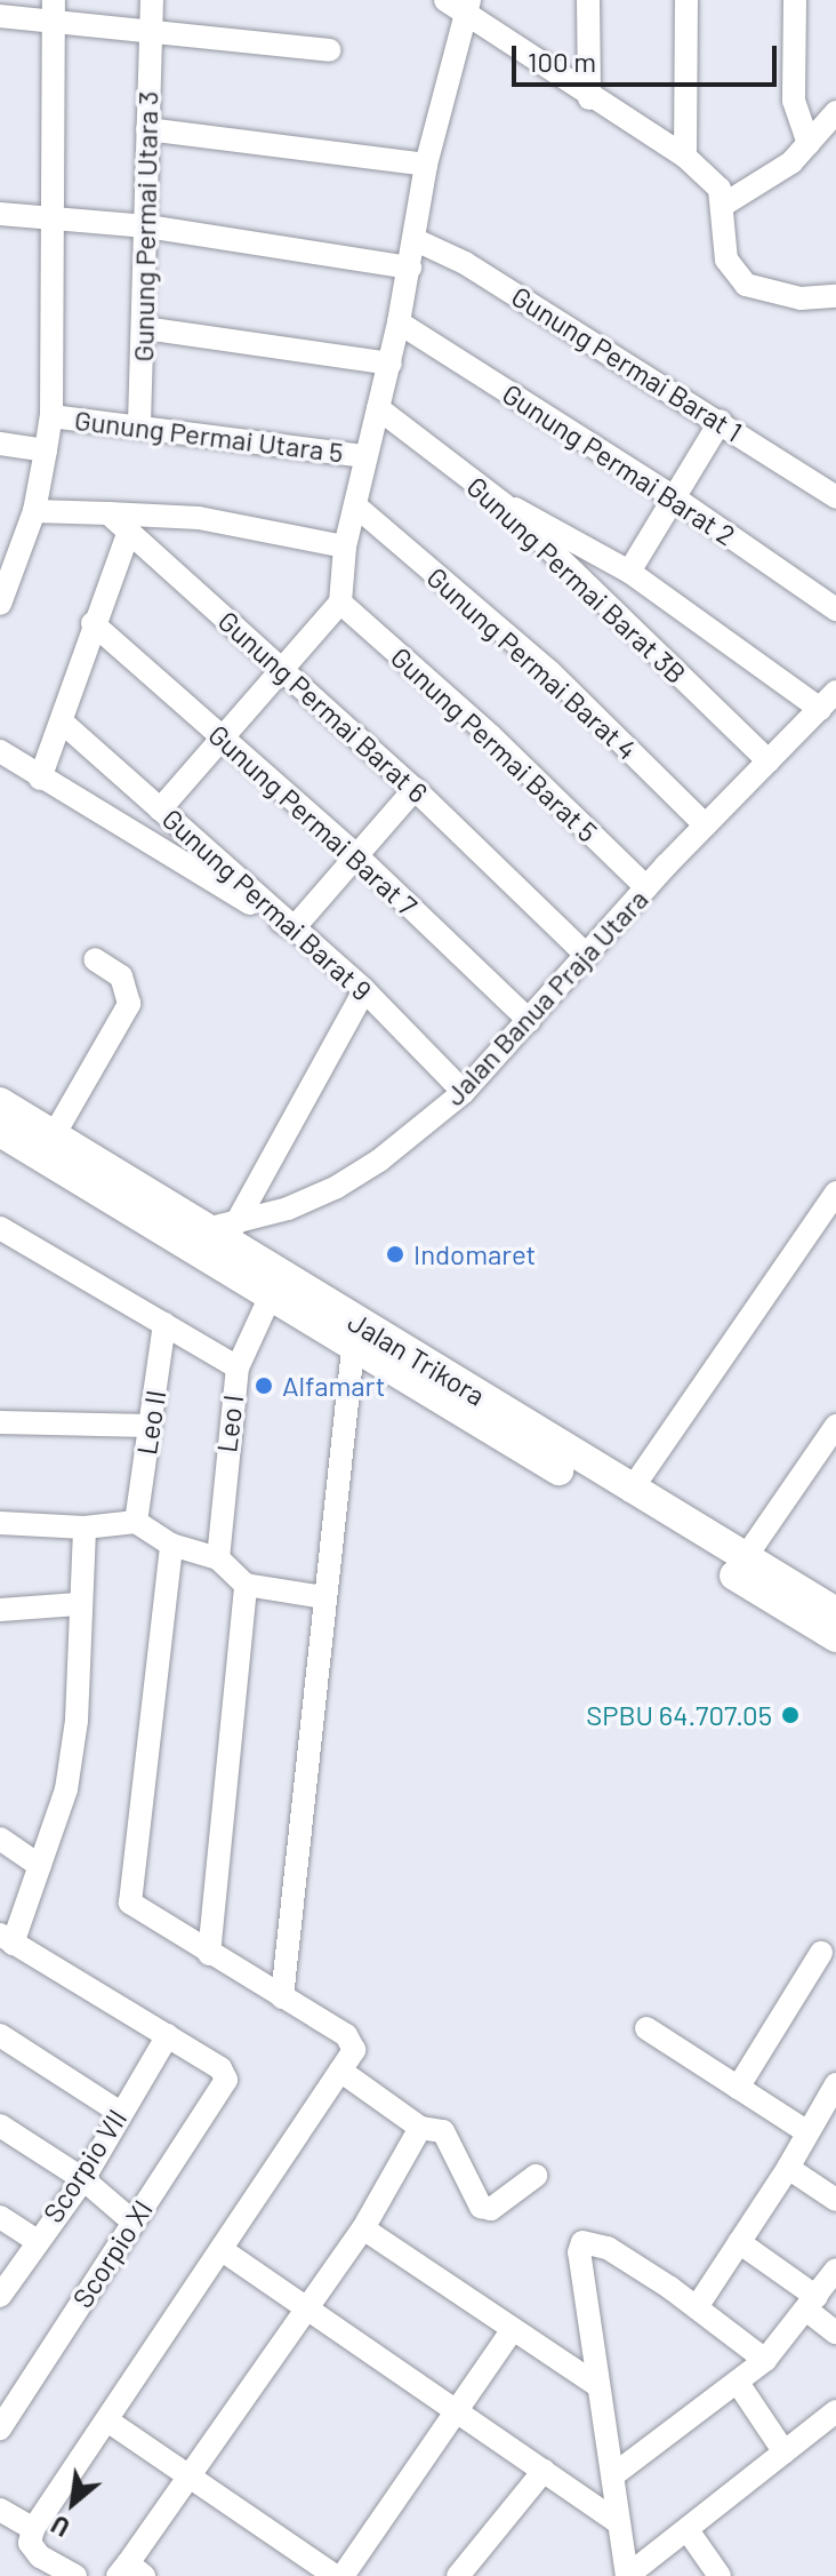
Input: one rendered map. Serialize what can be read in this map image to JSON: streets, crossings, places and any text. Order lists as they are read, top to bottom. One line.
{"streets":{"main road":["Jalan Trikora"],"street":["Gunung Permai Utara 3","Gunung Permai Barat 1","Gunung Permai Utara 5","Gunung Permai Barat 2","Gunung Permai Barat 3B","Gunung Permai Barat 4","Gunung Permai Barat 6","Gunung Permai Barat 5","Gunung Permai Barat 7","Gunung Permai Barat 9","Jalan Banua Praja Utara","Leo II","Leo I","Scorpio VII","Scorpio XI"]},"crossings":[["Gunung Permai Utara 3","Gunung Permai Utara 5"],["Gunung Permai Barat 3B","Jalan Banua Praja Utara"],["Gunung Permai Barat 4","Jalan Banua Praja Utara"],["Gunung Permai Barat 6","Jalan Banua Praja Utara"],["Gunung Permai Barat 5","Jalan Banua Praja Utara"],["Gunung Permai Barat 7","Jalan Banua Praja Utara"],["Gunung Permai Barat 9","Jalan Banua Praja Utara"],["Jalan Banua Praja Utara","Jalan Trikora"],["Jalan Trikora","Leo I"],["Scorpio VII","Scorpio XI"]],"places":["Indomaret","Alfamart","SPBU 64.707.05"],"scale_bar":"100 m","north":"bottom left"}
